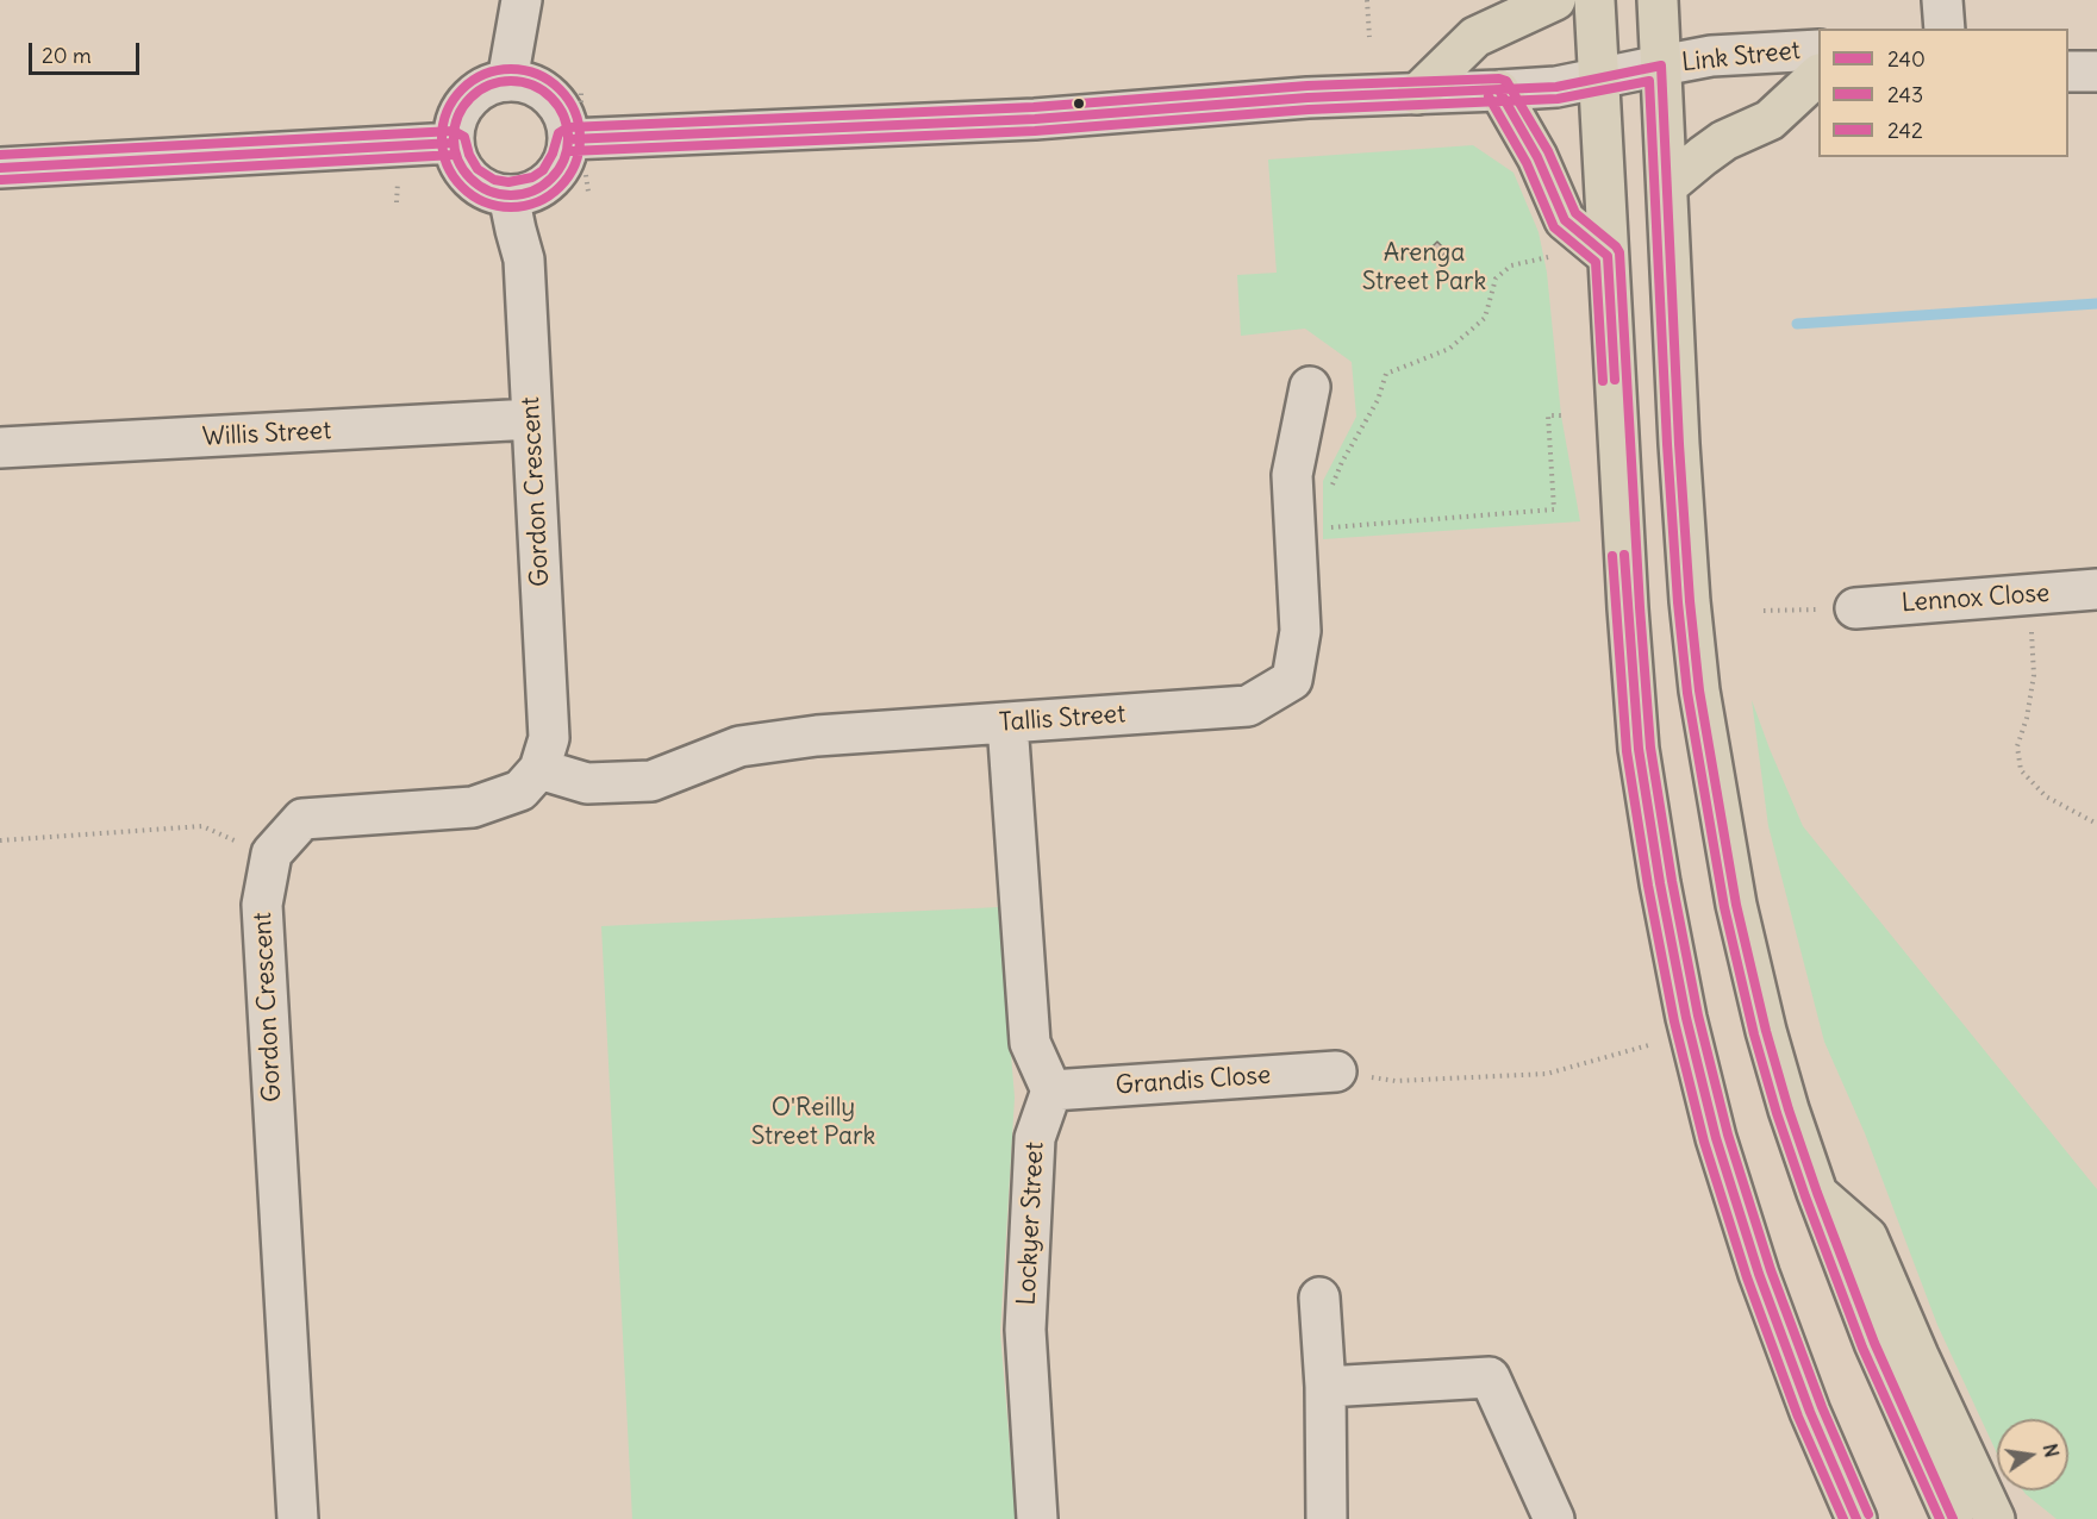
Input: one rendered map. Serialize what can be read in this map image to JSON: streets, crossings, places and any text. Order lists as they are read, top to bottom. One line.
{"streets":{"street":["Link Street","Willis Street","Gordon Crescent","Lennox Close","Tallis Street","Grandis Close","Lockyer Street"]},"crossings":[["Link Street","Gordon Crescent"],["Willis Street","Gordon Crescent"],["Gordon Crescent","Tallis Street"],["Grandis Close","Lockyer Street"]],"parks":["Arenga Street Park","O'Reilly Street Park"],"lines":["transit line 240","transit line 243","transit line 242"],"legend":["240","243","242"],"scale_bar":"20 m","north":"right"}
